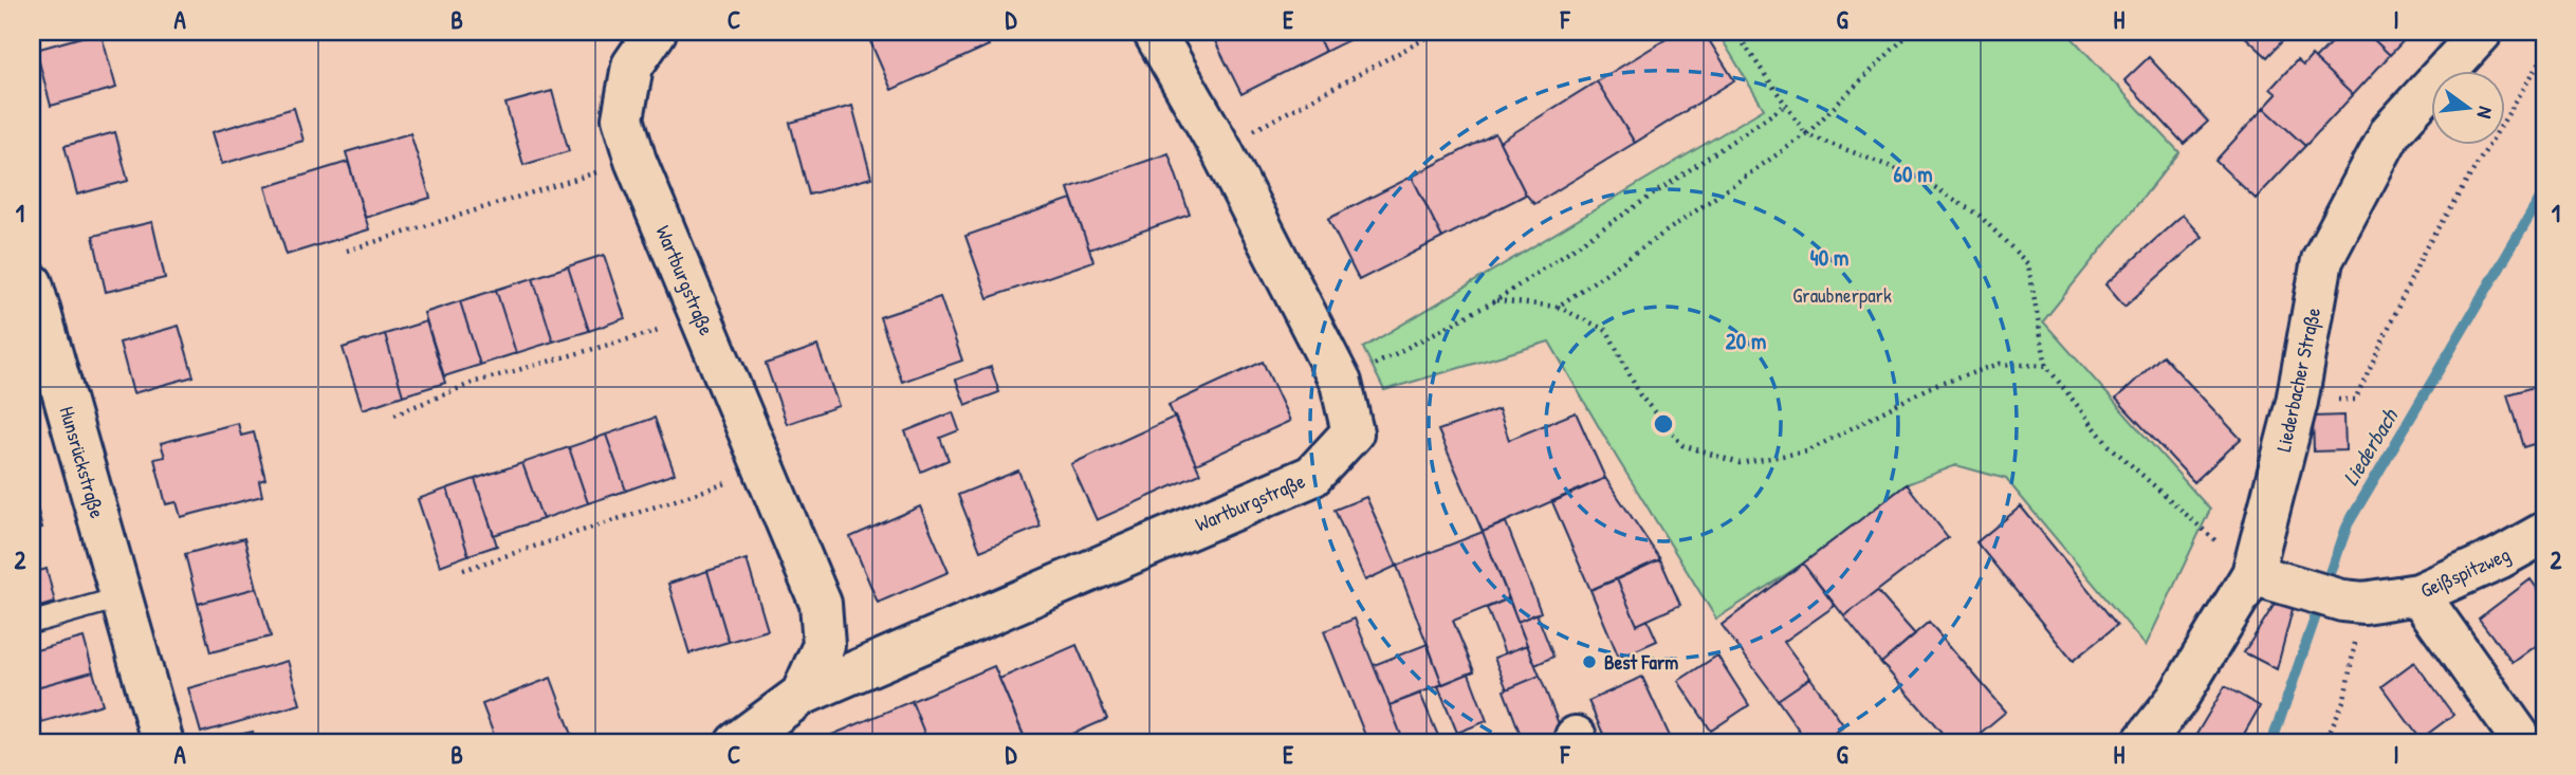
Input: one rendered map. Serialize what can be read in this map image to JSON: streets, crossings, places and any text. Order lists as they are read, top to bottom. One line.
{"streets":{"street":["Wartburgstraße","Liederbacher Straße","Hunsrückstraße","Geißspitzweg"]},"crossings":[["Liederbacher Straße","Geißspitzweg"]],"water":["Liederbach"],"parks":["Graubnerpark"],"places":["Best Farm"],"north":"right","grid":{"columns":["A","B","C","D","E","F","G","H","I"],"rows":["1","2"]},"rings":["60 m","40 m","20 m"]}
